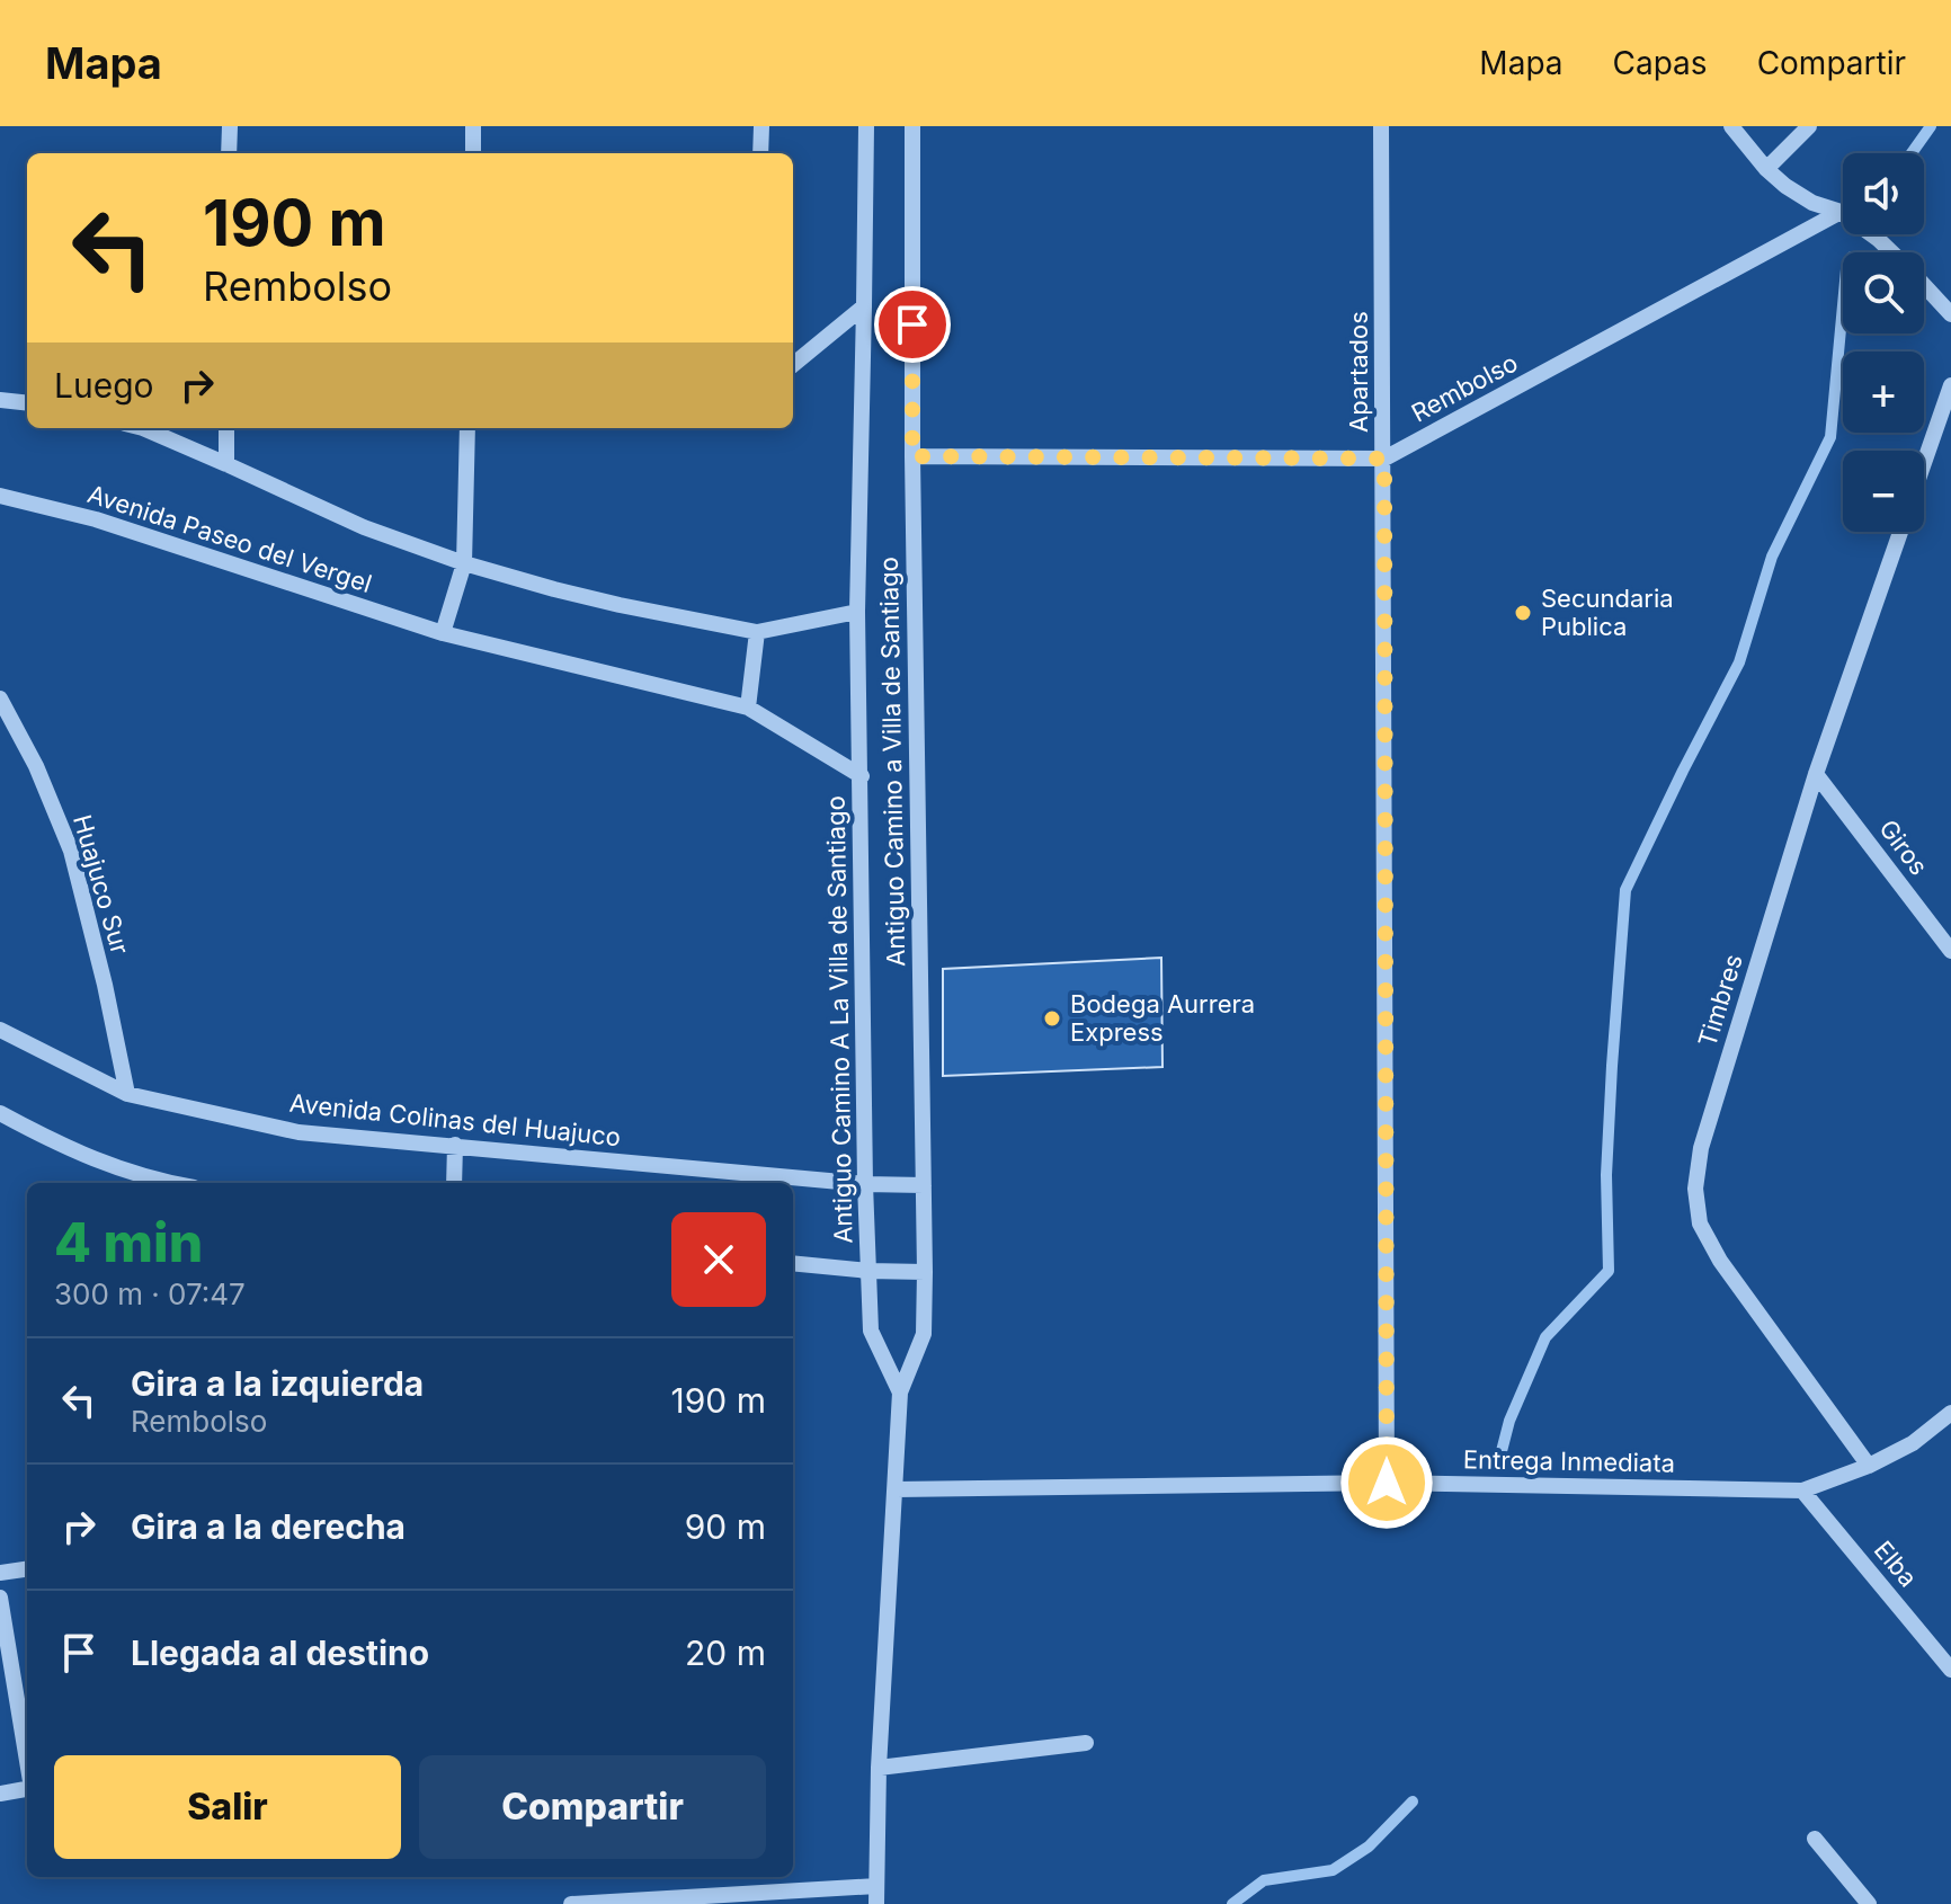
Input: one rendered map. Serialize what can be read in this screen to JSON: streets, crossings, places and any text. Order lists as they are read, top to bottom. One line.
{"streets":{"street":["Apartados","Rembolso","Avenida Paseo del Vergel","Antiguo Camino a Villa de Santiago","Giros","Huajuco Sur","Timbres","Antiguo Camino A La Villa de Santiago","Avenida Colinas del Huajuco","Entrega Inmediata","Elba"]},"crossings":[["Apartados","Rembolso"],["Apartados","Entrega Inmediata"],["Rembolso","Antiguo Camino a Villa de Santiago"],["Avenida Paseo del Vergel","Antiguo Camino A La Villa de Santiago"],["Antiguo Camino a Villa de Santiago","Antiguo Camino A La Villa de Santiago"],["Antiguo Camino a Villa de Santiago","Avenida Colinas del Huajuco"],["Giros","Timbres"],["Huajuco Sur","Avenida Colinas del Huajuco"],["Timbres","Entrega Inmediata"],["Antiguo Camino A La Villa de Santiago","Avenida Colinas del Huajuco"],["Antiguo Camino A La Villa de Santiago","Entrega Inmediata"],["Entrega Inmediata","Elba"]],"places":["Secundaria Publica","Bodega Aurrera Express"],"page":{"header":"Mapa","nav":["Mapa","Capas","Compartir"],"map_buttons":["+","−"],"turn":["190 m","Rembolso"],"then":"Luego","heading":["4 min","300 m · 07:47"],"list":[{"name":"Gira a la izquierda","note":"Rembolso","value":"190 m"},{"name":"Gira a la derecha","value":"90 m"},{"name":"Llegada al destino","value":"20 m"}],"buttons":["Salir","Compartir"]}}
